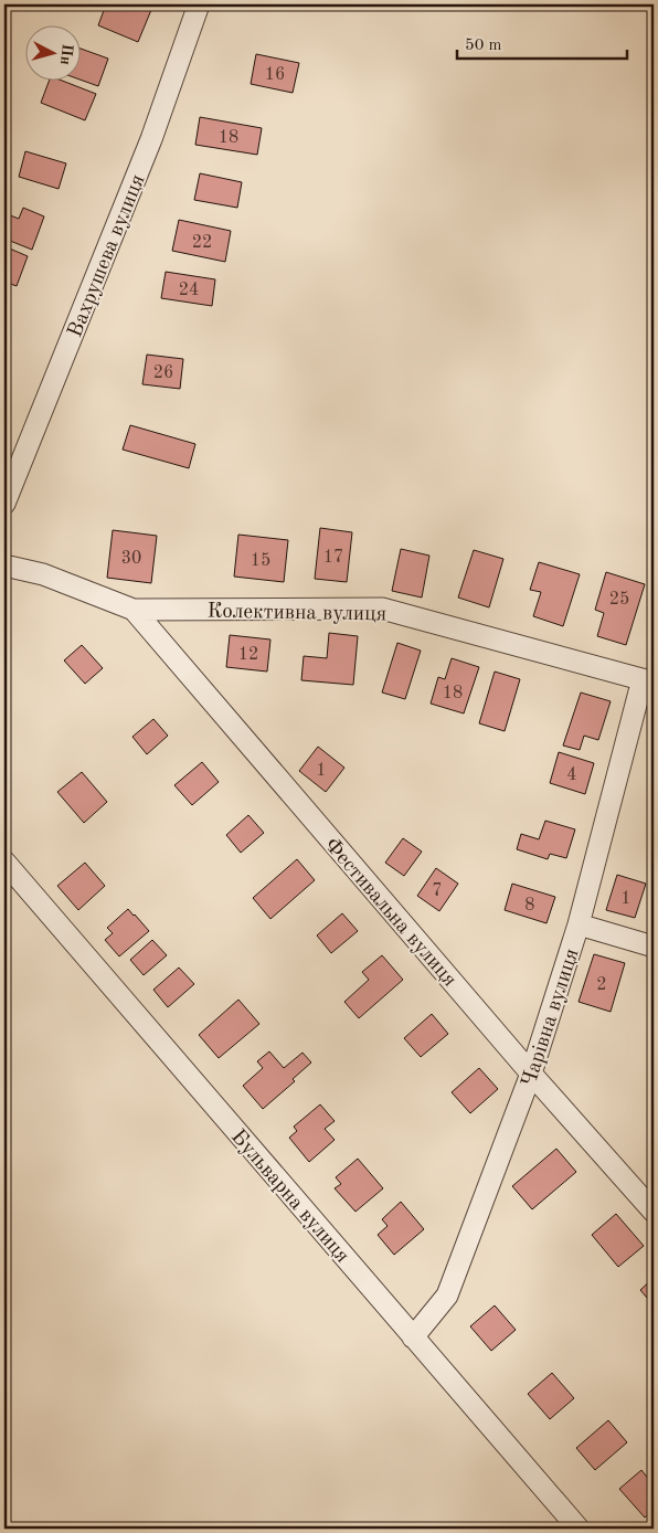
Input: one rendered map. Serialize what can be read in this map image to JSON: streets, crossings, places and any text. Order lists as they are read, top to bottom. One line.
{"streets":{"street":["Вахрушева вулиця","Колективна вулиця","Фестивальна вулиця","Чарівна вулиця","Бульварна вулиця"]},"crossings":[["Колективна вулиця","Фестивальна вулиця"],["Колективна вулиця","Чарівна вулиця"],["Фестивальна вулиця","Чарівна вулиця"],["Чарівна вулиця","Бульварна вулиця"]],"house_numbers":["16","18","22","24","26","17","30","15","25","12","18","1","4","7","1","8","2"],"scale_bar":"50 m","north":"right"}
